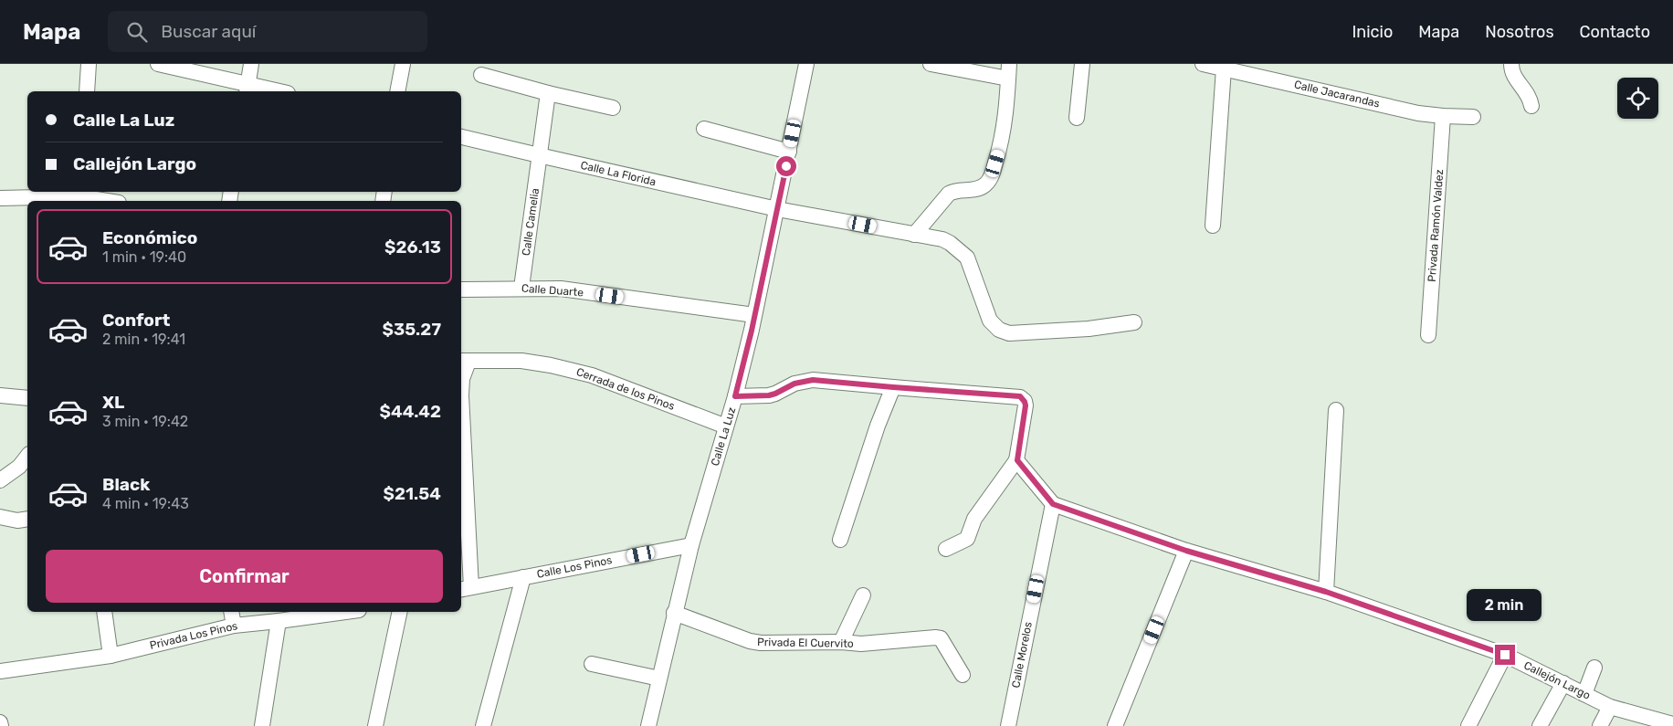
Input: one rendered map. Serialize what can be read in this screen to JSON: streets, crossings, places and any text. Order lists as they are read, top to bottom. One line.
{"streets":{"street":["Calle Jacarandas","Calle La Florida","Calle Camelia","Privada Ramón Valdez","Calle Duarte","Cerrada de los Pinos","Calle La Luz","Calle Los Pinos","Privada Los Pinos","Privada El Cuervito","Calle Morelos","Callejón Largo"]},"crossings":[["Calle Jacarandas","Privada Ramón Valdez"],["Calle La Florida","Calle Camelia"],["Calle La Florida","Calle La Luz"],["Calle Camelia","Calle Duarte"],["Calle Duarte","Calle La Luz"],["Cerrada de los Pinos","Calle La Luz"],["Calle La Luz","Calle Los Pinos"],["Calle La Luz","Privada El Cuervito"],["Calle Morelos","Callejón Largo"]],"page":{"header":"Mapa","search":"Buscar aquí","nav":["Inicio","Mapa","Nosotros","Contacto"],"banner":["Calle La Luz","Callejón Largo"],"list":[{"name":"Económico","note":"1 min · 19:40","value":"$26.13"},{"name":"Confort","note":"2 min · 19:41","value":"$35.27"},{"name":"XL","note":"3 min · 19:42","value":"$44.42"},{"name":"Black","note":"4 min · 19:43","value":"$21.54"}],"buttons":"Confirmar","bubble":"2 min"}}
